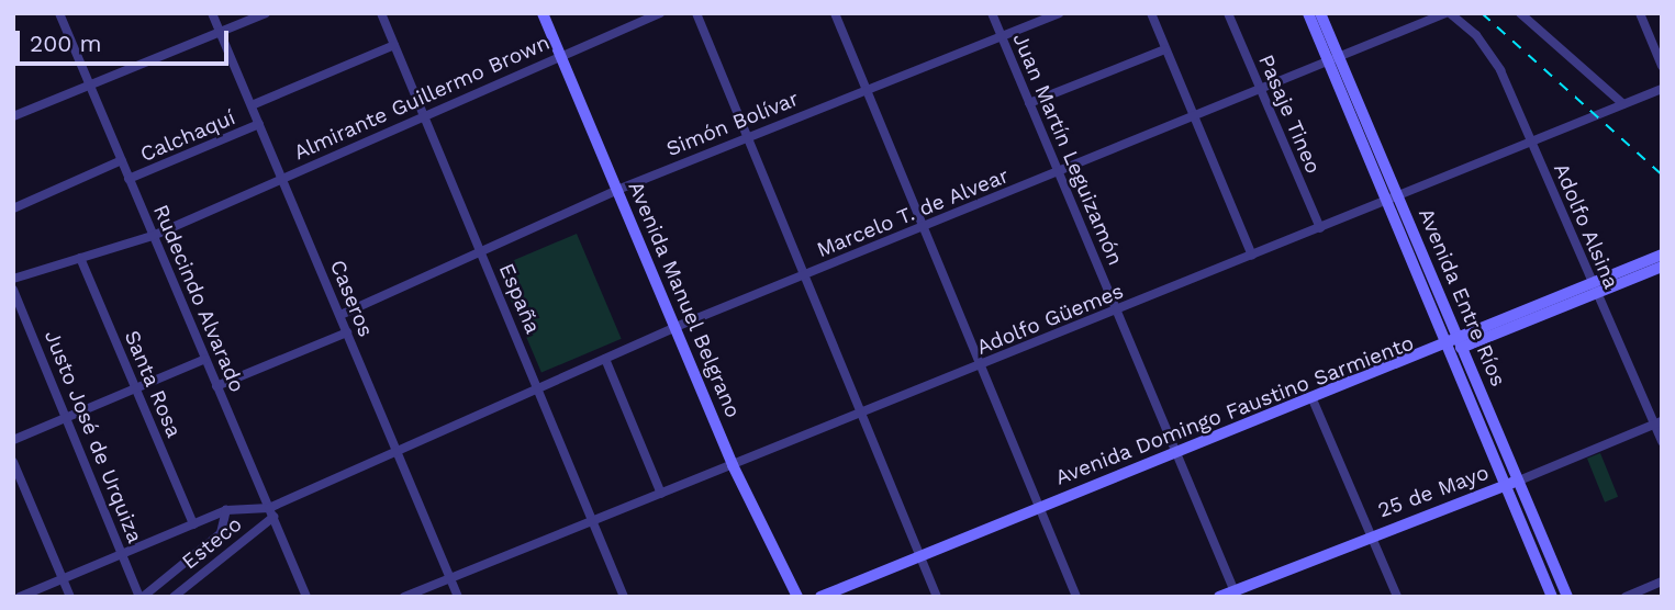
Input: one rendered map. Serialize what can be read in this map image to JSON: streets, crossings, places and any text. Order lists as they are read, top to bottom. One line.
{"streets":{"main road":["Avenida Entre Ríos","Avenida Manuel Belgrano","Avenida Domingo Faustino Sarmiento","25 de Mayo"],"street":["Almirante Guillermo Brown","Pasaje Tineo","Simón Bolívar","Calchaquí","Juan Martín Leguizamón","Marcelo T. de Alvear","Adolfo Alsina","Rudecindo Alvarado","Caseros","España","Adolfo Güemes","Santa Rosa","Justo José de Urquiza","Esteco"]},"crossings":[["Almirante Guillermo Brown","Rudecindo Alvarado"],["Almirante Guillermo Brown","Caseros"],["Almirante Guillermo Brown","España"],["Almirante Guillermo Brown","Avenida Manuel Belgrano"],["Almirante Guillermo Brown","Santa Rosa"],["Pasaje Tineo","Marcelo T. de Alvear"],["Pasaje Tineo","Adolfo Güemes"],["Simón Bolívar","Juan Martín Leguizamón"],["Simón Bolívar","Caseros"],["Simón Bolívar","España"],["Simón Bolívar","Avenida Manuel Belgrano"],["Calchaquí","Rudecindo Alvarado"],["Calchaquí","Caseros"],["Juan Martín Leguizamón","Marcelo T. de Alvear"],["Juan Martín Leguizamón","Adolfo Güemes"],["Juan Martín Leguizamón","Avenida Domingo Faustino Sarmiento"],["Juan Martín Leguizamón","25 de Mayo"],["Marcelo T. de Alvear","Adolfo Alsina"],["Marcelo T. de Alvear","Avenida Entre Ríos"],["Marcelo T. de Alvear","Rudecindo Alvarado"],["Marcelo T. de Alvear","Caseros"],["Marcelo T. de Alvear","España"],["Marcelo T. de Alvear","Avenida Manuel Belgrano"],["Marcelo T. de Alvear","Esteco"],["Adolfo Alsina","Adolfo Güemes"],["Adolfo Alsina","Avenida Domingo Faustino Sarmiento"],["Adolfo Alsina","25 de Mayo"],["Avenida Entre Ríos","Adolfo Güemes"],["Avenida Entre Ríos","Avenida Domingo Faustino Sarmiento"],["Avenida Entre Ríos","25 de Mayo"],["Rudecindo Alvarado","Esteco"],["Caseros","Adolfo Güemes"],["España","Adolfo Güemes"],["Avenida Manuel Belgrano","Adolfo Güemes"],["Justo José de Urquiza","Esteco"]],"scale_bar":"200 m"}
